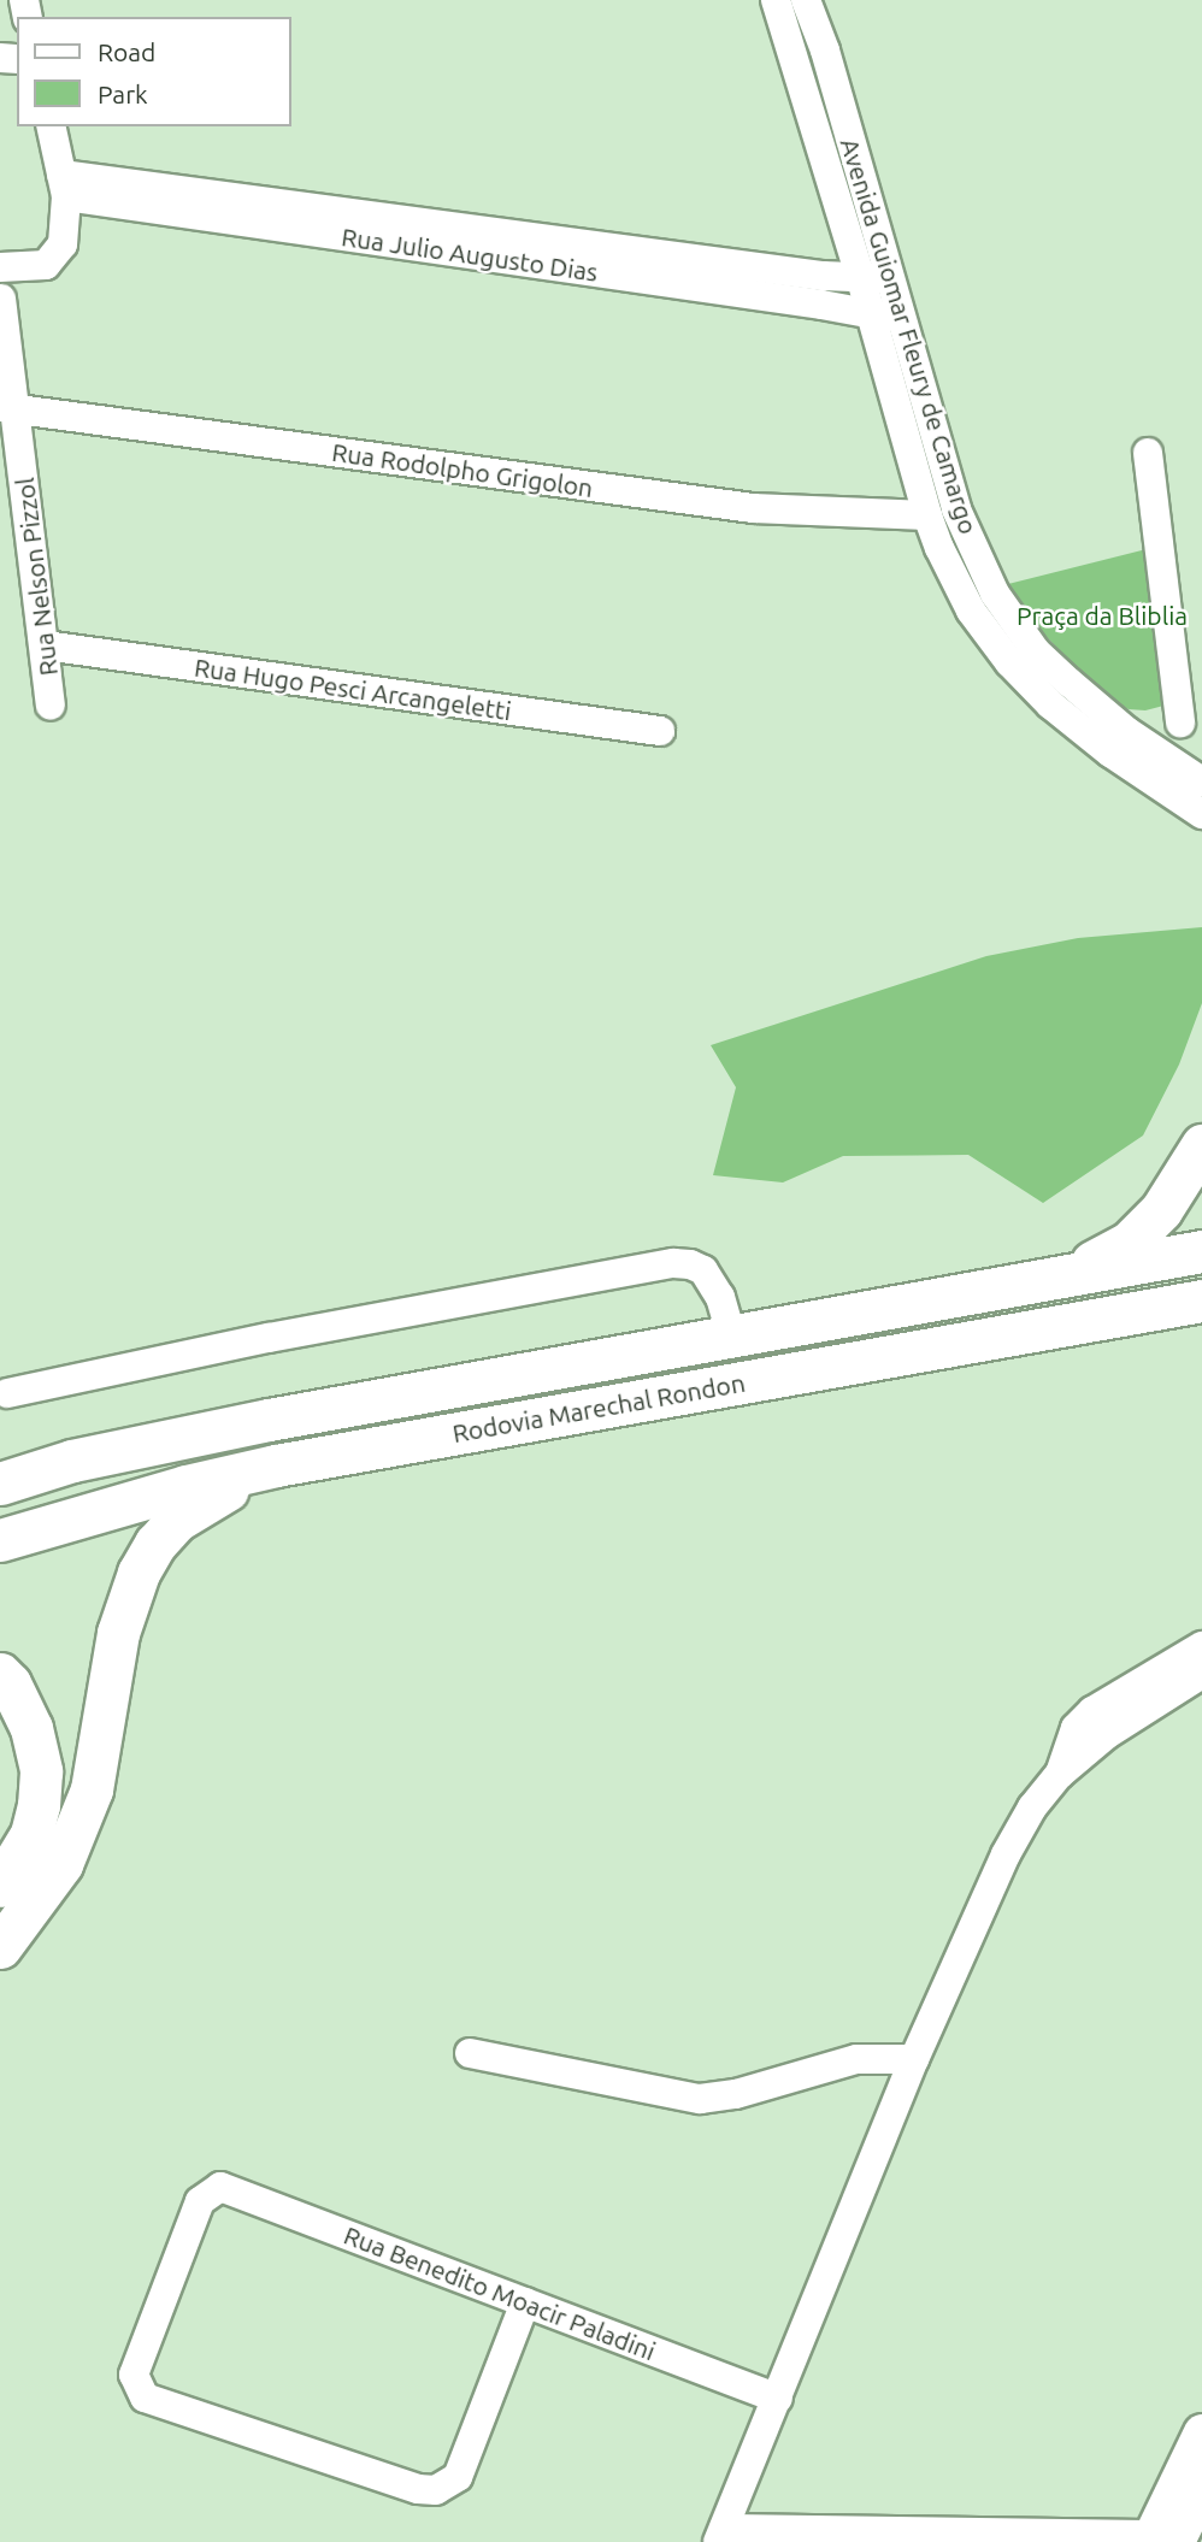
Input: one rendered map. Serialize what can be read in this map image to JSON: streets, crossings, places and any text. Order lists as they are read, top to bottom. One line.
{"streets":{"highway":["Rodovia Marechal Rondon"],"street":["Rua Julio Augusto Dias","Avenida Guiomar Fleury de Camargo","Rua Rodolpho Grigolon","Rua Nelson Pizzol","Rua Hugo Pesci Arcangeletti","Rua Benedito Moacir Paladini"]},"crossings":[["Rua Julio Augusto Dias","Avenida Guiomar Fleury de Camargo"],["Rua Rodolpho Grigolon","Rua Nelson Pizzol"],["Rua Nelson Pizzol","Rua Hugo Pesci Arcangeletti"]],"parks":["Praça da Bliblia"],"legend":["Road","Park"]}
